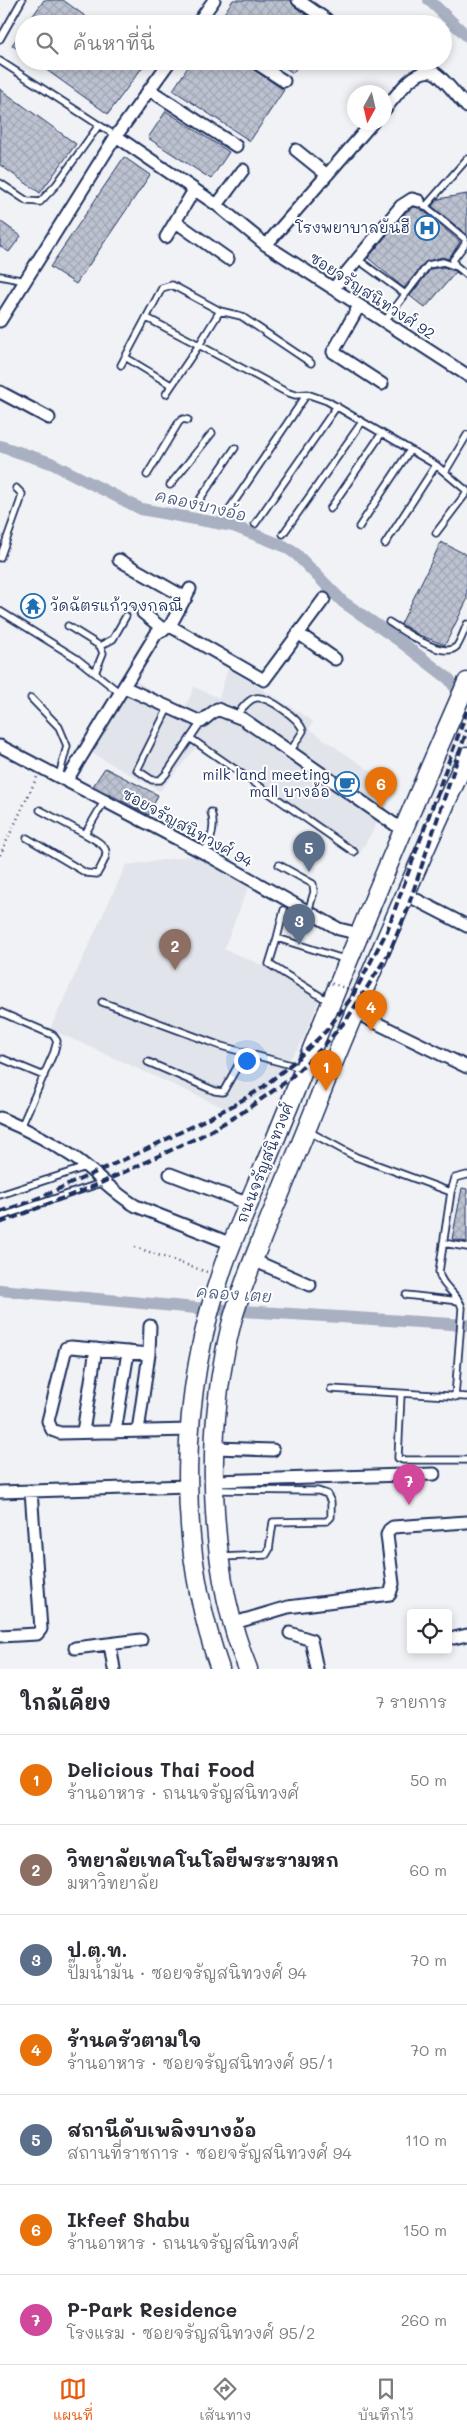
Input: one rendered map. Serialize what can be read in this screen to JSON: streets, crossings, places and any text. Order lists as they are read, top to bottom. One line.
{"streets":{"main road":["ถนนจรัญสนิทวงศ์"],"street":["ซอยจรัญสนิทวงศ์ 92","ซอยจรัญสนิทวงศ์ 94"]},"crossings":[["ซอยจรัญสนิทวงศ์ 94","ถนนจรัญสนิทวงศ์"]],"water":["คลองบางอ้อ","คลอง เตย"],"places":{"hospital":["โรงพยาบาลยันฮี"],"temple":["วัดฉัตรแก้วจงกลณี"],"cafe":["milk land meeting mall บางอ้อ"]},"north":"bottom","page":{"search":"ค้นหาที่นี่","pins":["6","5","3","2","4","1","7"],"heading":["ใกล้เคียง","7 รายการ"],"list":[{"mark":"1","name":"Delicious Thai Food","note":"ร้านอาหาร · ถนนจรัญสนิทวงศ์","value":"50 m"},{"mark":"2","name":"วิทยาลัยเทคโนโลยีพระรามหก","note":"มหาวิทยาลัย","value":"60 m"},{"mark":"3","name":"ป.ต.ท.","note":"ปั๊มน้ำมัน · ซอยจรัญสนิทวงศ์ 94","value":"70 m"},{"mark":"4","name":"ร้านครัวตามใจ","note":"ร้านอาหาร · ซอยจรัญสนิทวงศ์ 95/1","value":"70 m"},{"mark":"5","name":"สถานีดับเพลิงบางอ้อ","note":"สถานที่ราชการ · ซอยจรัญสนิทวงศ์ 94","value":"110 m"},{"mark":"6","name":"Ikfeef Shabu","note":"ร้านอาหาร · ถนนจรัญสนิทวงศ์","value":"150 m"},{"mark":"7","name":"P-Park Residence","note":"โรงแรม · ซอยจรัญสนิทวงศ์ 95/2","value":"260 m"}],"nav":["แผนที่","เส้นทาง","บันทึกไว้"]}}
